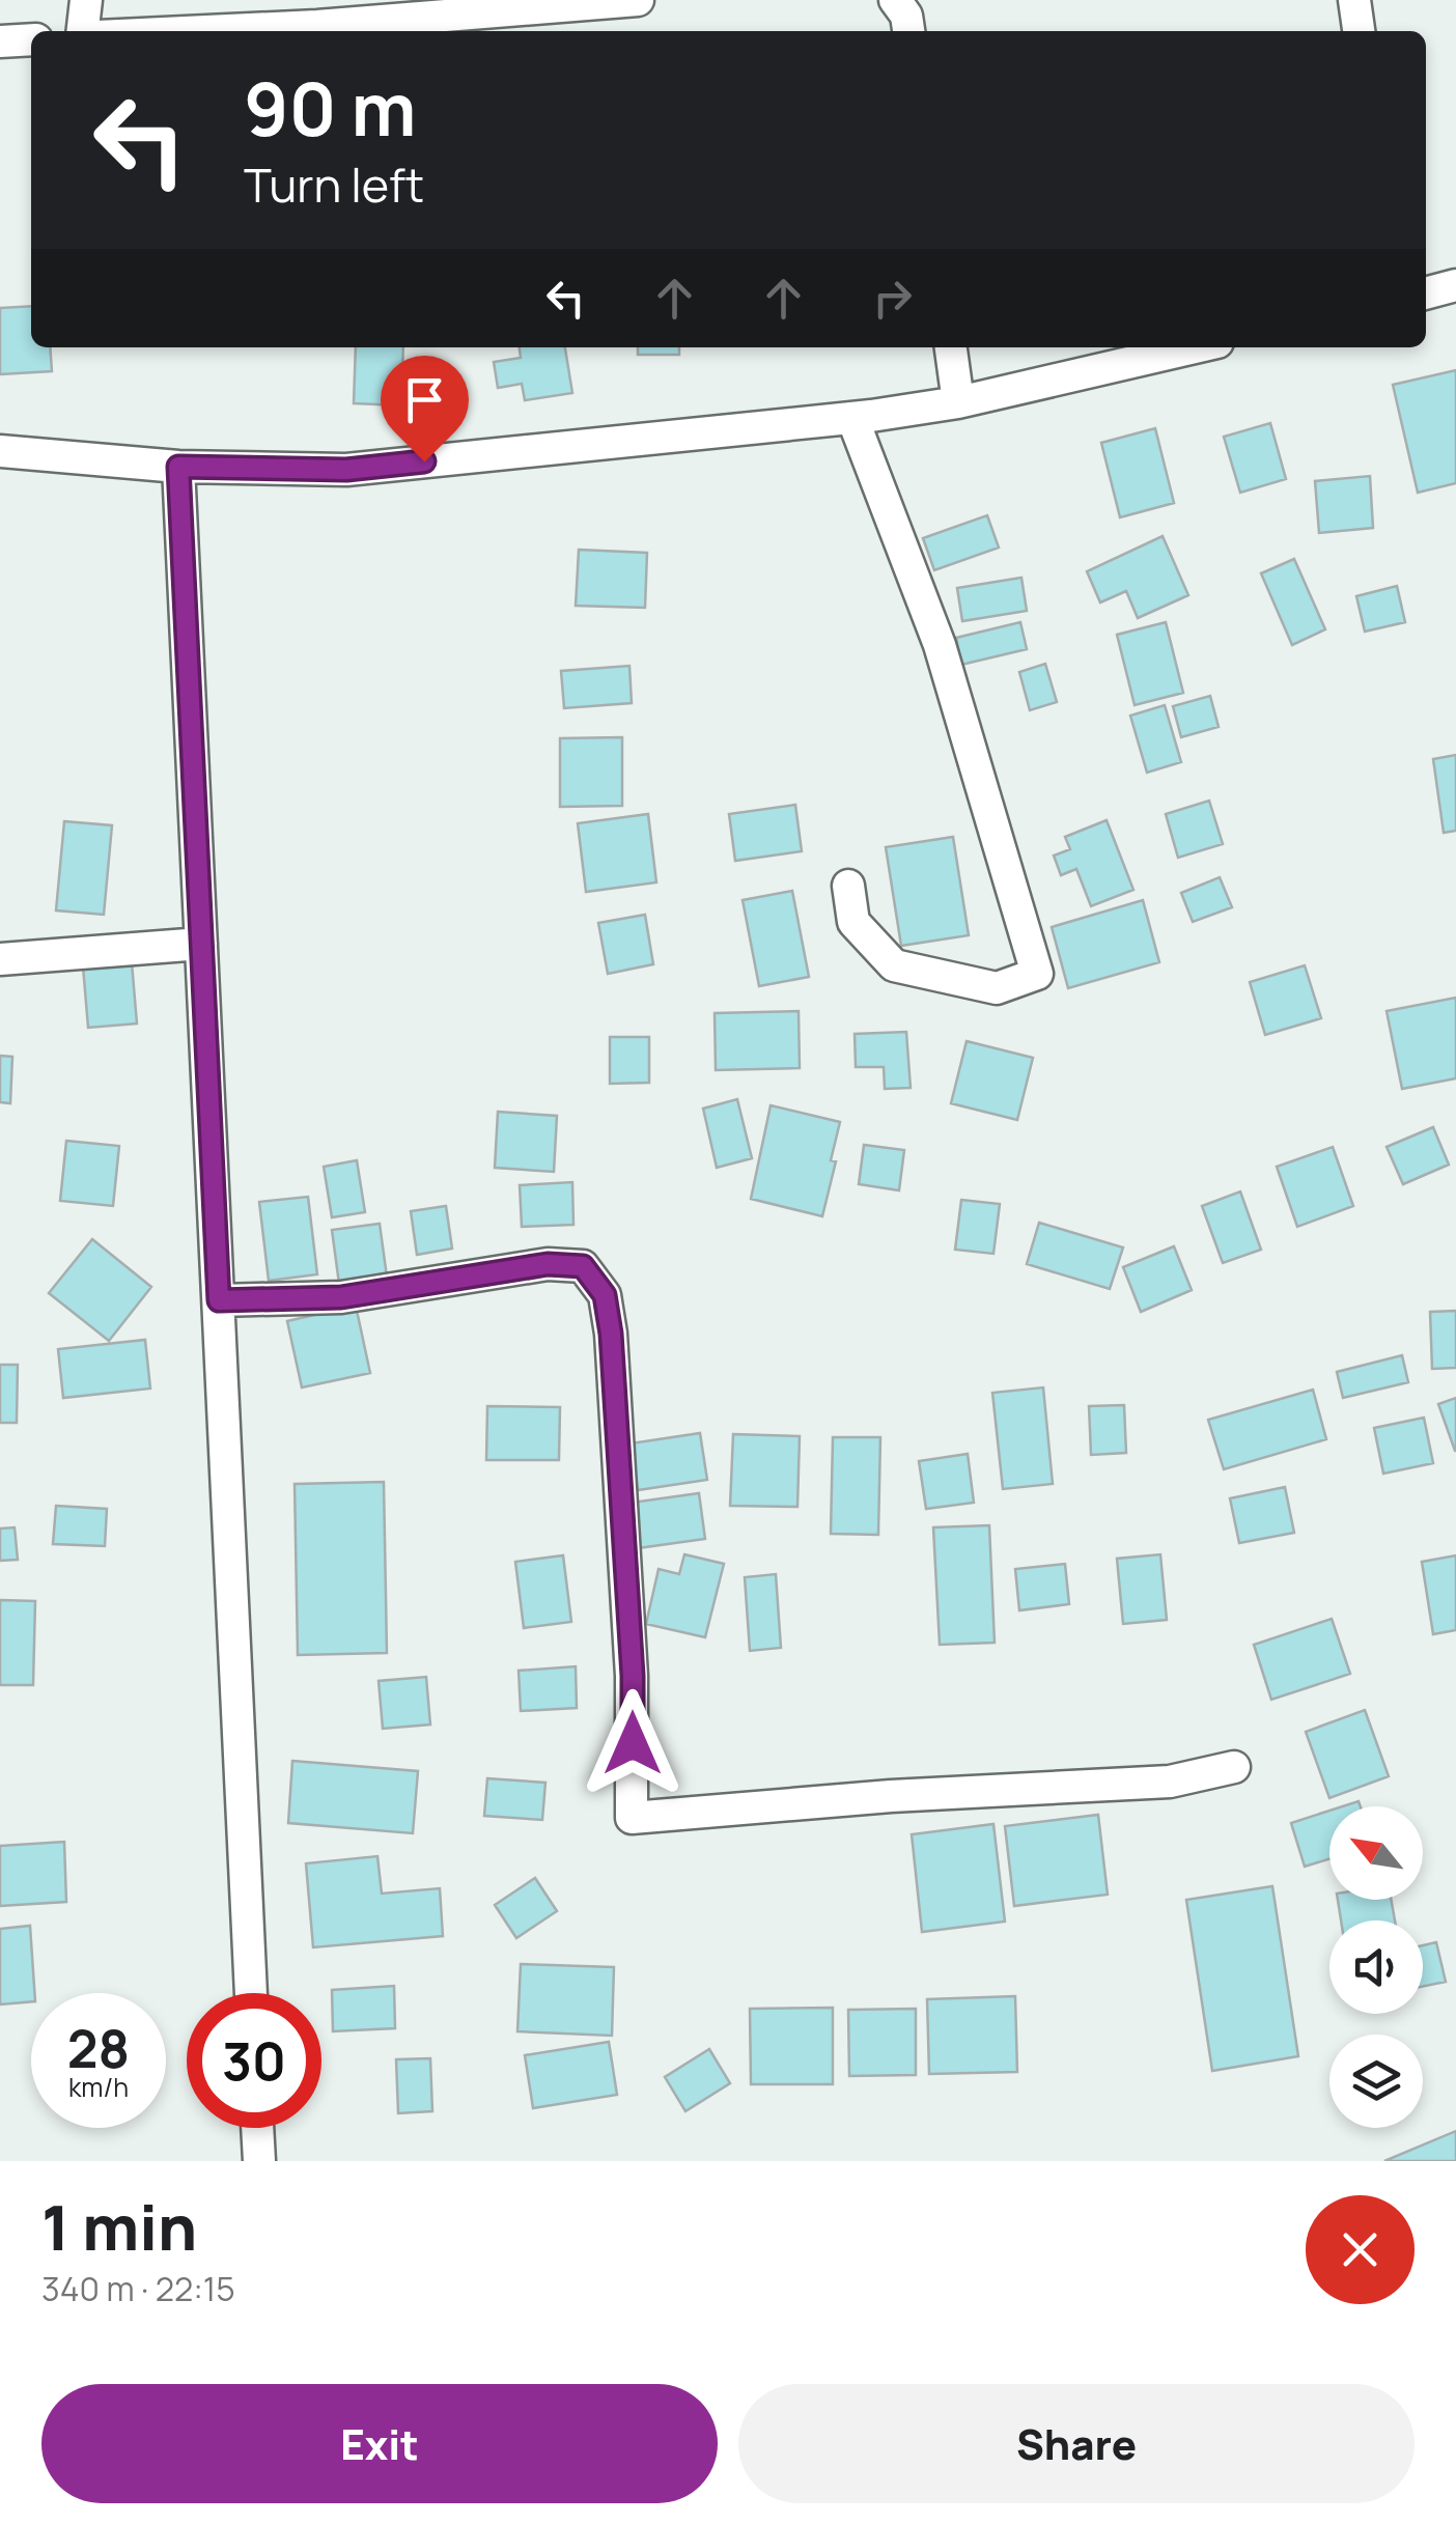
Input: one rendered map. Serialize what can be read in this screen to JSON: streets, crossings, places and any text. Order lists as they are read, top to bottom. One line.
{"north":"top left","page":{"turn":["90 m","Turn left"],"speed":"28 km/h","limit":"30","heading":["1 min","340 m · 22:15"],"buttons":["Exit","Share"]}}
